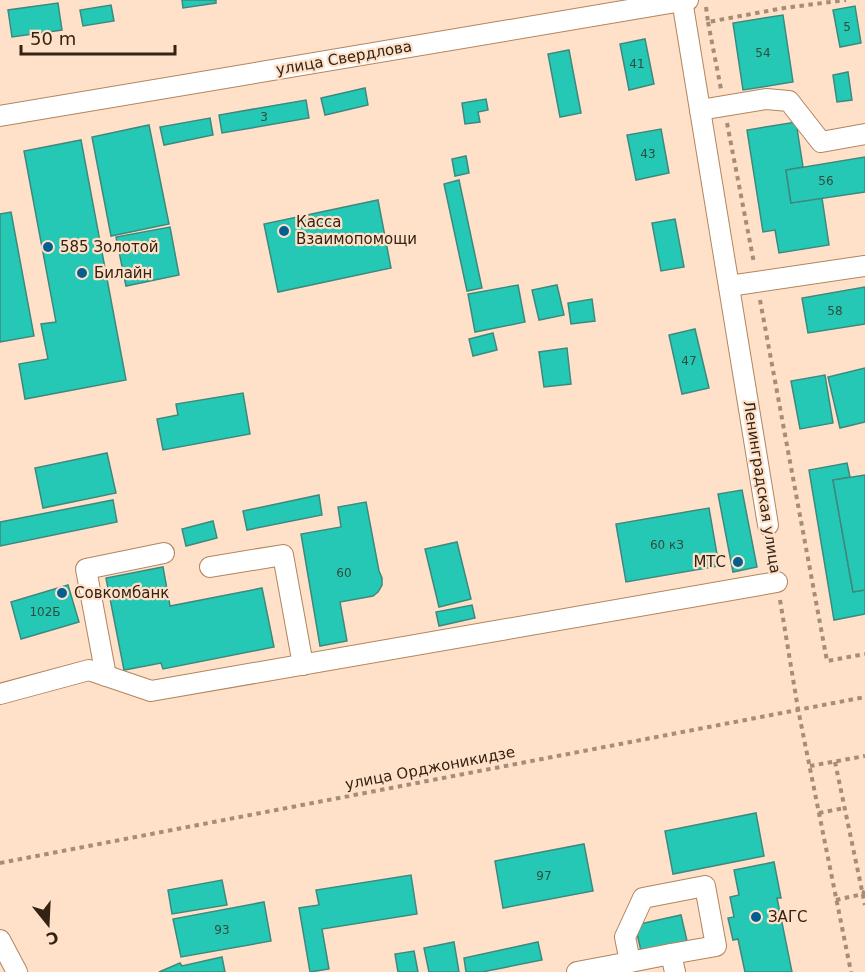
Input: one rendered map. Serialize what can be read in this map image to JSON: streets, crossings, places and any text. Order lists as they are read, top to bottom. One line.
{"streets":{"street":["улица Свердлова","Ленинградская улица"],"path":["улица Орджоникидзе"]},"crossings":[["улица Свердлова","Ленинградская улица"],["Ленинградская улица","улица Орджоникидзе"]],"places":["Касса Взаимопомощи","585 Золотой","Билайн","МТС","Совкомбанк","ЗАГС"],"house_numbers":["5","54","41","3","43","56","58","47","60 кЗ","60","102Б","97","93"],"scale_bar":"50 m","north":"bottom"}
